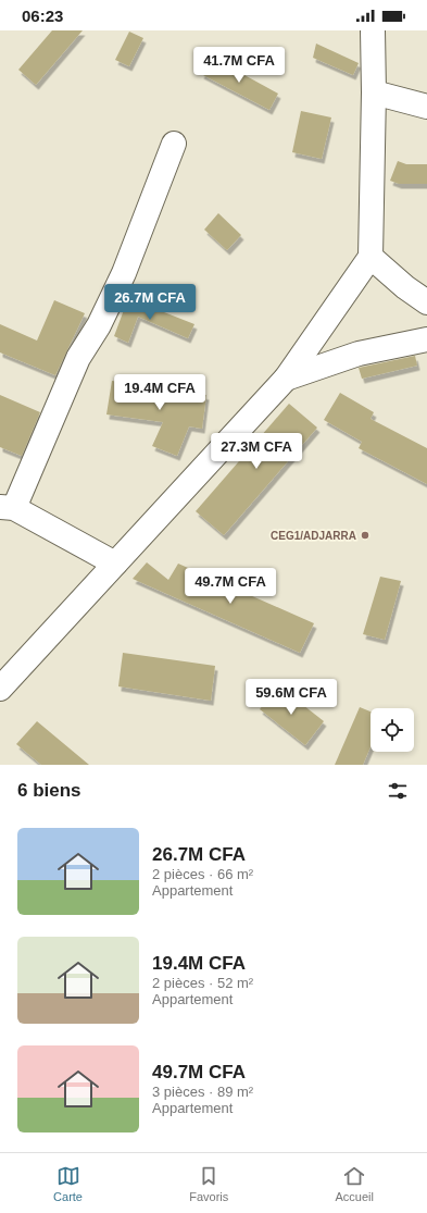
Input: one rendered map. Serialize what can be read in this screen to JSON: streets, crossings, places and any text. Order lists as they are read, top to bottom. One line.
{"places":["CEG1/ADJARRA"],"page":{"status":"06:23","price":["41.7M CFA","26.7M CFA","19.4M CFA","27.3M CFA","49.7M CFA","59.6M CFA"],"heading":"6 biens","list":[{"name":"26.7M CFA","note":"2 pièces · 66 m² · Appartement"},{"name":"19.4M CFA","note":"2 pièces · 52 m² · Appartement"},{"name":"49.7M CFA","note":"3 pièces · 89 m² · Appartement"}],"tabs":["Carte","Favoris","Accueil"]}}
